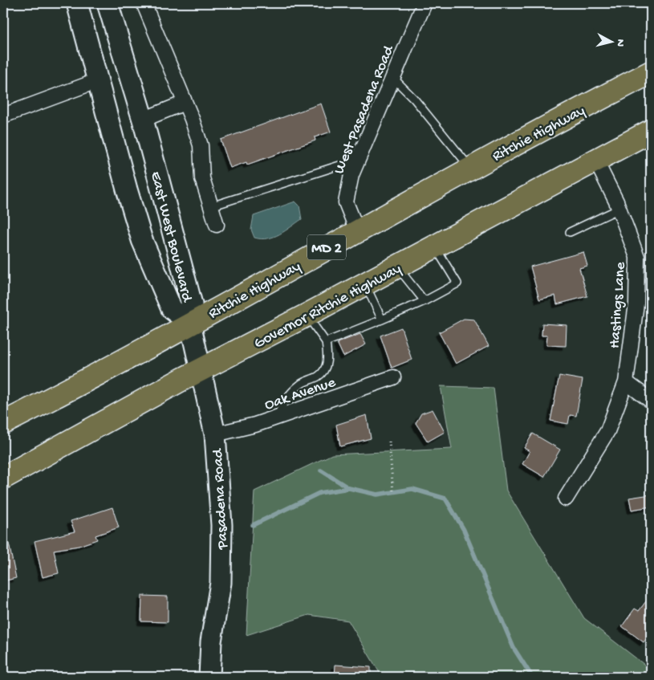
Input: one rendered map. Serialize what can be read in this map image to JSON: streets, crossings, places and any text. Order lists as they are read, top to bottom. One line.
{"streets":{"highway":["Ritchie Highway","MD 2","Governor Ritchie Highway"],"main road":["East West Boulevard","Pasadena Road"],"street":["West Pasadena Road","Hastings Lane","Oak Avenue"]},"crossings":[["West Pasadena Road","Ritchie Highway"],["Ritchie Highway","East West Boulevard"],["Ritchie Highway","Pasadena Road"],["East West Boulevard","Pasadena Road"],["Governor Ritchie Highway","Hastings Lane"],["Governor Ritchie Highway","Pasadena Road"],["Oak Avenue","Pasadena Road"]],"north":"right"}
